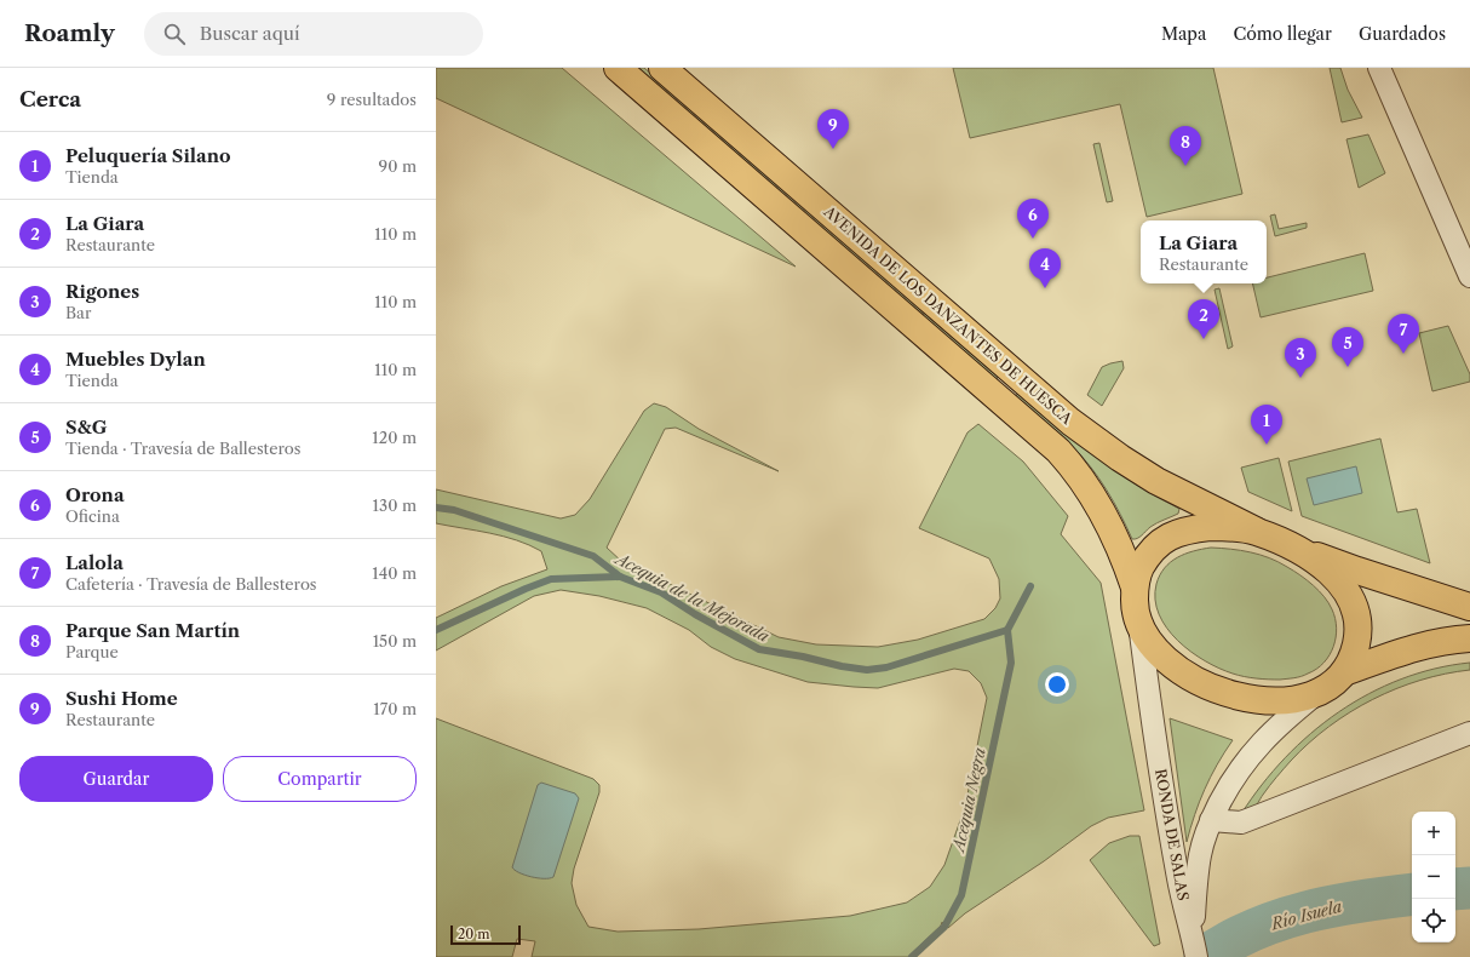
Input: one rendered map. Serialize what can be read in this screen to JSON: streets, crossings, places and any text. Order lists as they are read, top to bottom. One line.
{"streets":{"main road":["AVENIDA DE LOS DANZANTES DE HUESCA"],"street":["RONDA DE SALAS"]},"water":["Acequia de la Mejorada","Acequia Negra","Río Isuela"],"scale_bar":"20 m","page":{"header":"Roamly","search":"Buscar aquí","nav":["Mapa","Cómo llegar","Guardados"],"heading":["Cerca","9 resultados"],"pins":["9","8","6","4","2","7","5","3","1"],"list":[{"mark":"1","name":"Peluquería Silano","note":"Tienda","value":"90 m"},{"mark":"2","name":"La Giara","note":"Restaurante","value":"110 m"},{"mark":"3","name":"Rigones","note":"Bar","value":"110 m"},{"mark":"4","name":"Muebles Dylan","note":"Tienda","value":"110 m"},{"mark":"5","name":"S&G","note":"Tienda · Travesía de Ballesteros","value":"120 m"},{"mark":"6","name":"Orona","note":"Oficina","value":"130 m"},{"mark":"7","name":"Lalola","note":"Cafetería · Travesía de Ballesteros","value":"140 m"},{"mark":"8","name":"Parque San Martín","note":"Parque","value":"150 m"},{"mark":"9","name":"Sushi Home","note":"Restaurante","value":"170 m"}],"popup":["La Giara","Restaurante"],"buttons":["Guardar","Compartir"],"map_buttons":["+","−"],"scale":"20 m"}}
